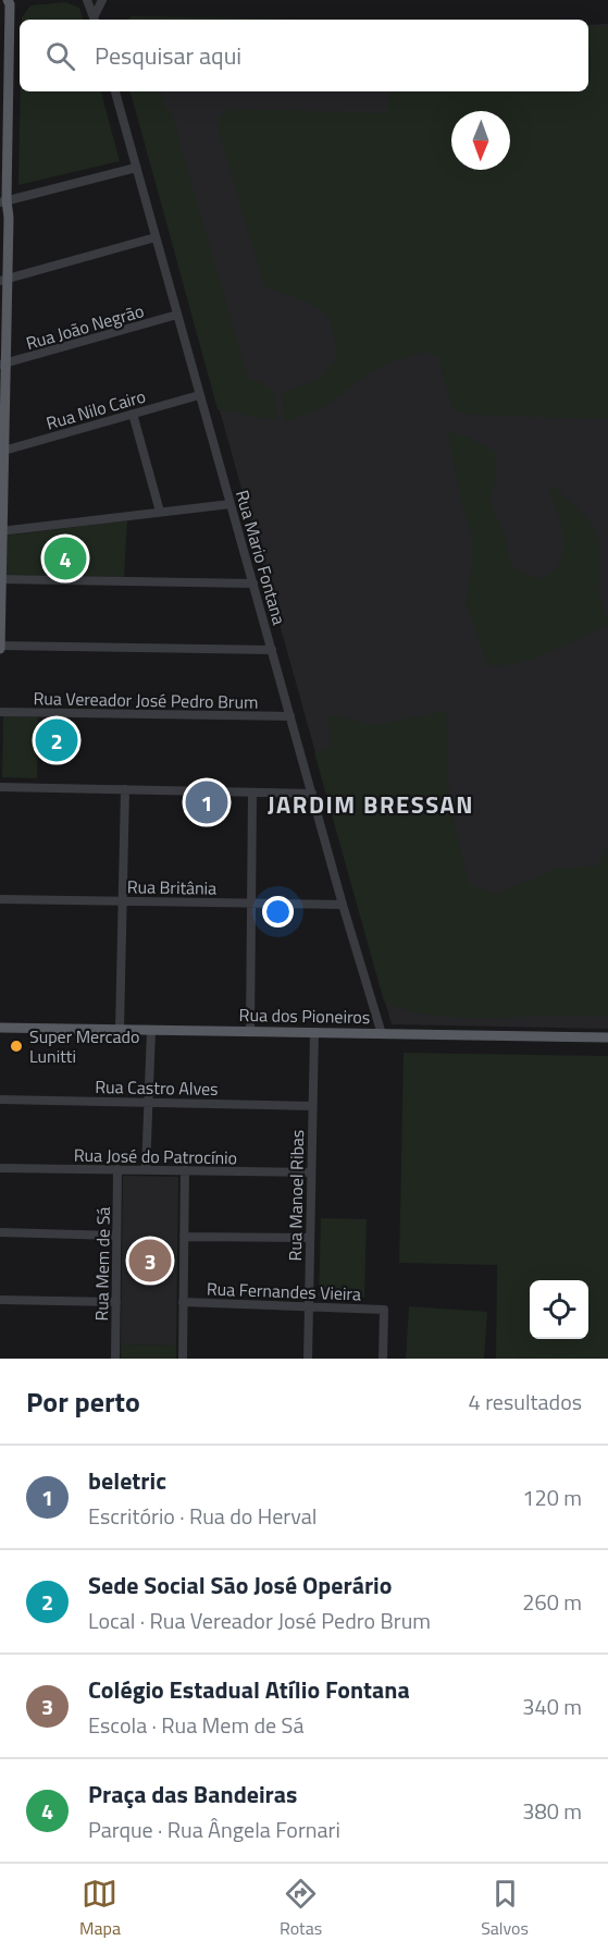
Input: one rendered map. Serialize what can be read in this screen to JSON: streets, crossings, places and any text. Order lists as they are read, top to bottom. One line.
{"streets":{"main road":["Rua dos Pioneiros"],"street":["Rua João Negrão","Rua Nilo Cairo","Rua Mario Fontana","Rua Vereador José Pedro Brum","Rua Britânia","Rua Castro Alves","Rua José do Patrocínio","Rua Manoel Ribas","Rua Mem de Sá","Rua Fernandes Vieira"]},"crossings":[["Rua João Negrão","Rua Mario Fontana"],["Rua Nilo Cairo","Rua Mario Fontana"],["Rua Mario Fontana","Rua Vereador José Pedro Brum"],["Rua Mario Fontana","Rua Britânia"],["Rua Mario Fontana","Rua dos Pioneiros"],["Rua dos Pioneiros","Rua Manoel Ribas"],["Rua Castro Alves","Rua Manoel Ribas"],["Rua José do Patrocínio","Rua Manoel Ribas"],["Rua José do Patrocínio","Rua Mem de Sá"],["Rua Manoel Ribas","Rua Fernandes Vieira"]],"districts":["JARDIM BRESSAN"],"places":["Super Mercado Lunitti"],"north":"bottom","page":{"search":"Pesquisar aqui","pins":["4","2","1","3"],"heading":["Por perto","4 resultados"],"list":[{"mark":"1","name":"beletric","note":"Escritório · Rua do Herval","value":"120 m"},{"mark":"2","name":"Sede Social São José Operário","note":"Local · Rua Vereador José Pedro Brum","value":"260 m"},{"mark":"3","name":"Colégio Estadual Atílio Fontana","note":"Escola · Rua Mem de Sá","value":"340 m"},{"mark":"4","name":"Praça das Bandeiras","note":"Parque · Rua Ângela Fornari","value":"380 m"}],"nav":["Mapa","Rotas","Salvos"]}}
